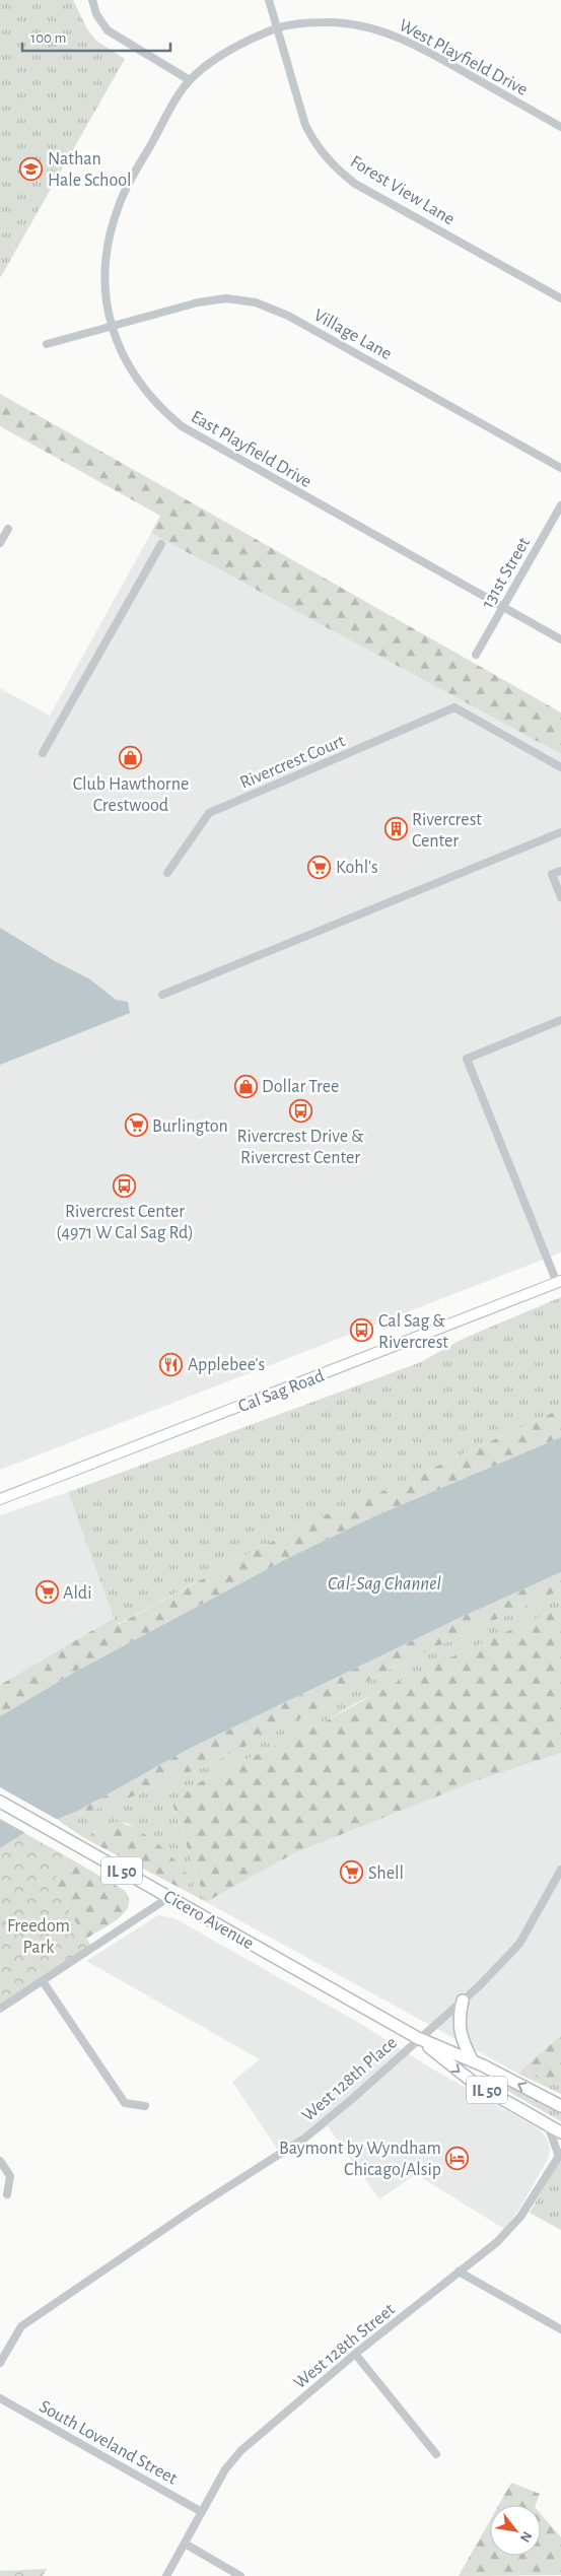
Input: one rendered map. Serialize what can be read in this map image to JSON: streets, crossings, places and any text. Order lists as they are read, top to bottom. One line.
{"streets":{"main road":["Cal Sag Road","IL 50","Cicero Avenue"],"street":["West Playfield Drive","Forest View Lane","Village Lane","East Playfield Drive","131st Street","Rivercrest Court","West 128th Place","West 128th Street","South Loveland Street"]},"crossings":[["West Playfield Drive","Forest View Lane"],["West Playfield Drive","East Playfield Drive"],["Village Lane","East Playfield Drive"],["East Playfield Drive","131st Street"],["Cicero Avenue","West 128th Place"],["Cicero Avenue","West 128th Street"],["West 128th Street","South Loveland Street"]],"water":["Cal-Sag Channel"],"parks":["Freedom Park"],"places":{"school or university":["Nathan Hale School"],"shop":["Club Hawthorne Crestwood","Dollar Tree"],"building":["Rivercrest Center"],"supermarket":["Kohl's","Burlington","Aldi","Shell"],"bus stop":["Rivercrest Drive & Rivercrest Center","Rivercrest Center (4971 W Cal Sag Rd)","Cal Sag & Rivercrest"],"restaurant":["Applebee's"],"hotel":["Baymont by Wyndham Chicago/Alsip"]},"scale_bar":"100 m","north":"bottom right"}
